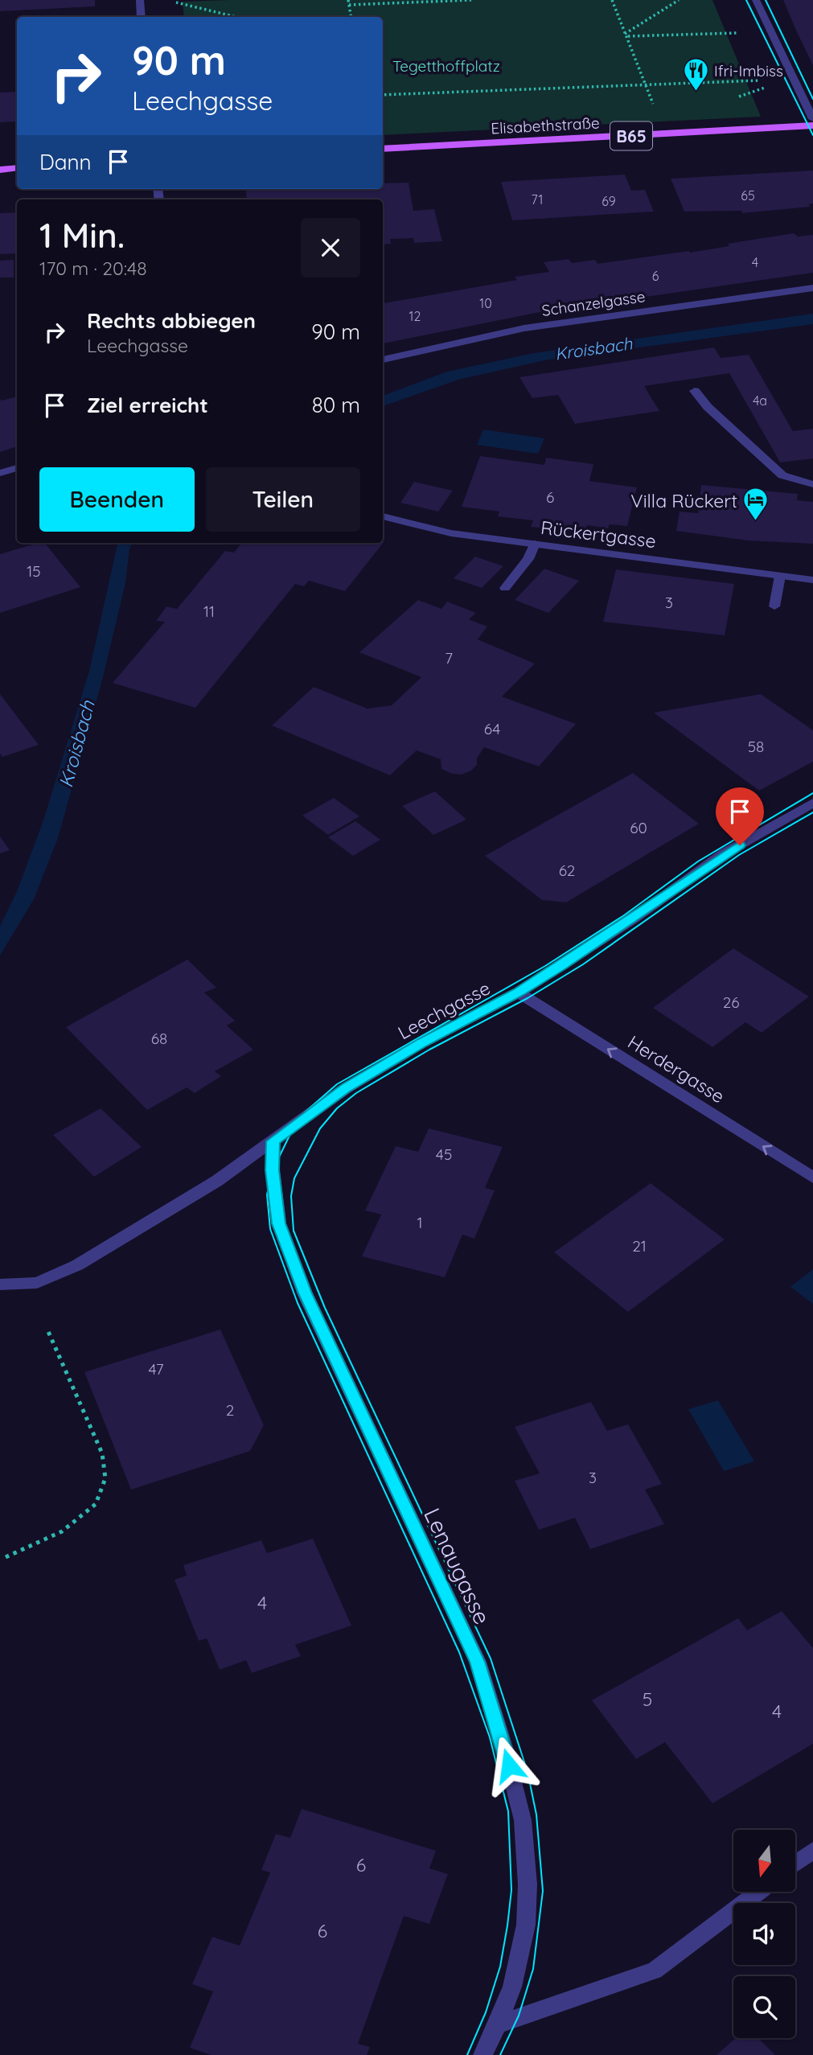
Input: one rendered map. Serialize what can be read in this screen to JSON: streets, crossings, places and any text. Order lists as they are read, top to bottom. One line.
{"streets":{"main road":["Elisabethstraße","B65"],"street":["Schanzelgasse","Rückertgasse","Leechgasse","Herdergasse","Lenaugasse"]},"crossings":[["Leechgasse","Herdergasse"],["Leechgasse","Lenaugasse"]],"one_way":["Herdergasse"],"water":["Kroisbach"],"parks":["Tegetthoffplatz"],"places":{"restaurant":["Ifri-Imbiss"],"hotel":["Villa Rückert"]},"house_numbers":["65","71","69","4","6","10","12","4a","6","15","3","11","7","64","58","60","62","26","68","45","1","21","47","2","3","4","5","4","6","6"],"north":"bottom","page":{"turn":["90 m","Leechgasse"],"then":"Dann","heading":["1 Min.","170 m · 20:48"],"list":[{"name":"Rechts abbiegen","note":"Leechgasse","value":"90 m"},{"name":"Ziel erreicht","value":"80 m"}],"buttons":["Beenden","Teilen"]}}
